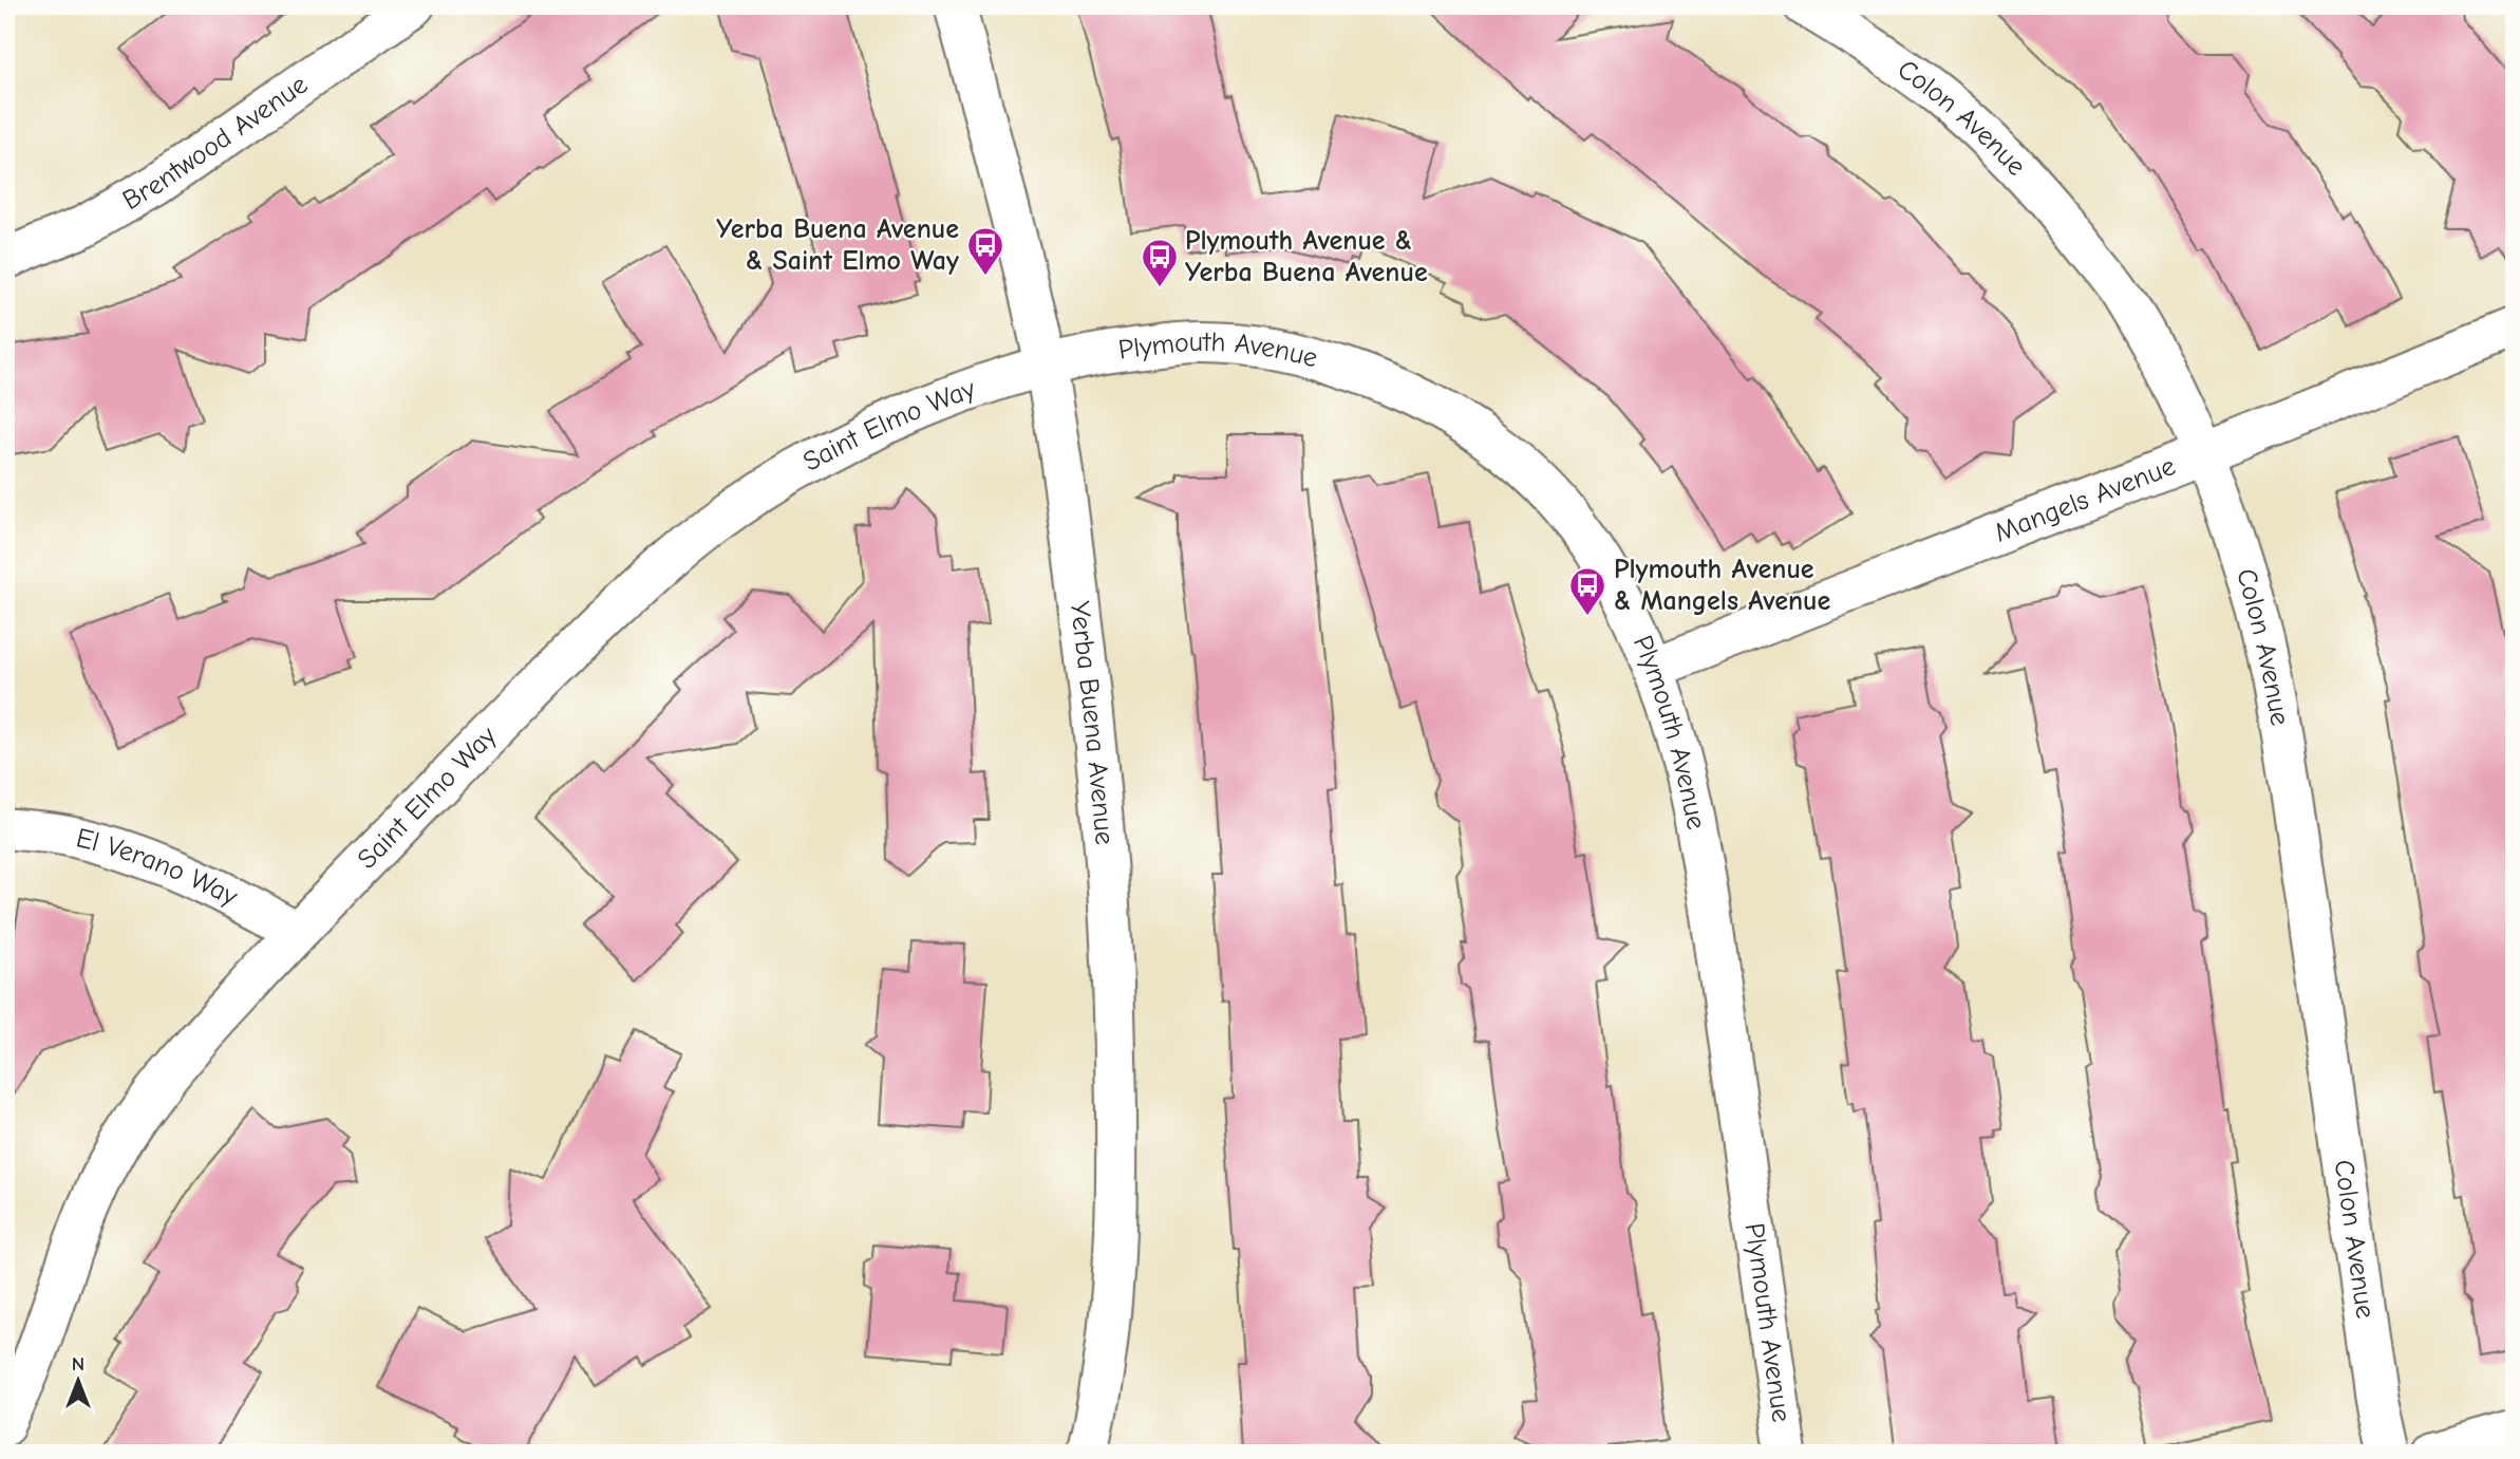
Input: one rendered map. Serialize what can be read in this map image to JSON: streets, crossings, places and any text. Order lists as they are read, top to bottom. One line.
{"streets":{"street":["Colon Avenue","Brentwood Avenue","Plymouth Avenue","Saint Elmo Way","Mangels Avenue","Yerba Buena Avenue","El Verano Way"]},"crossings":[["Colon Avenue","Mangels Avenue"],["Plymouth Avenue","Saint Elmo Way"],["Plymouth Avenue","Mangels Avenue"],["Plymouth Avenue","Yerba Buena Avenue"],["Saint Elmo Way","Yerba Buena Avenue"],["Saint Elmo Way","El Verano Way"]],"places":{"bus stop":["Yerba Buena Avenue & Saint Elmo Way","Plymouth Avenue & Yerba Buena Avenue","Plymouth Avenue & Mangels Avenue"]},"north":"top"}
